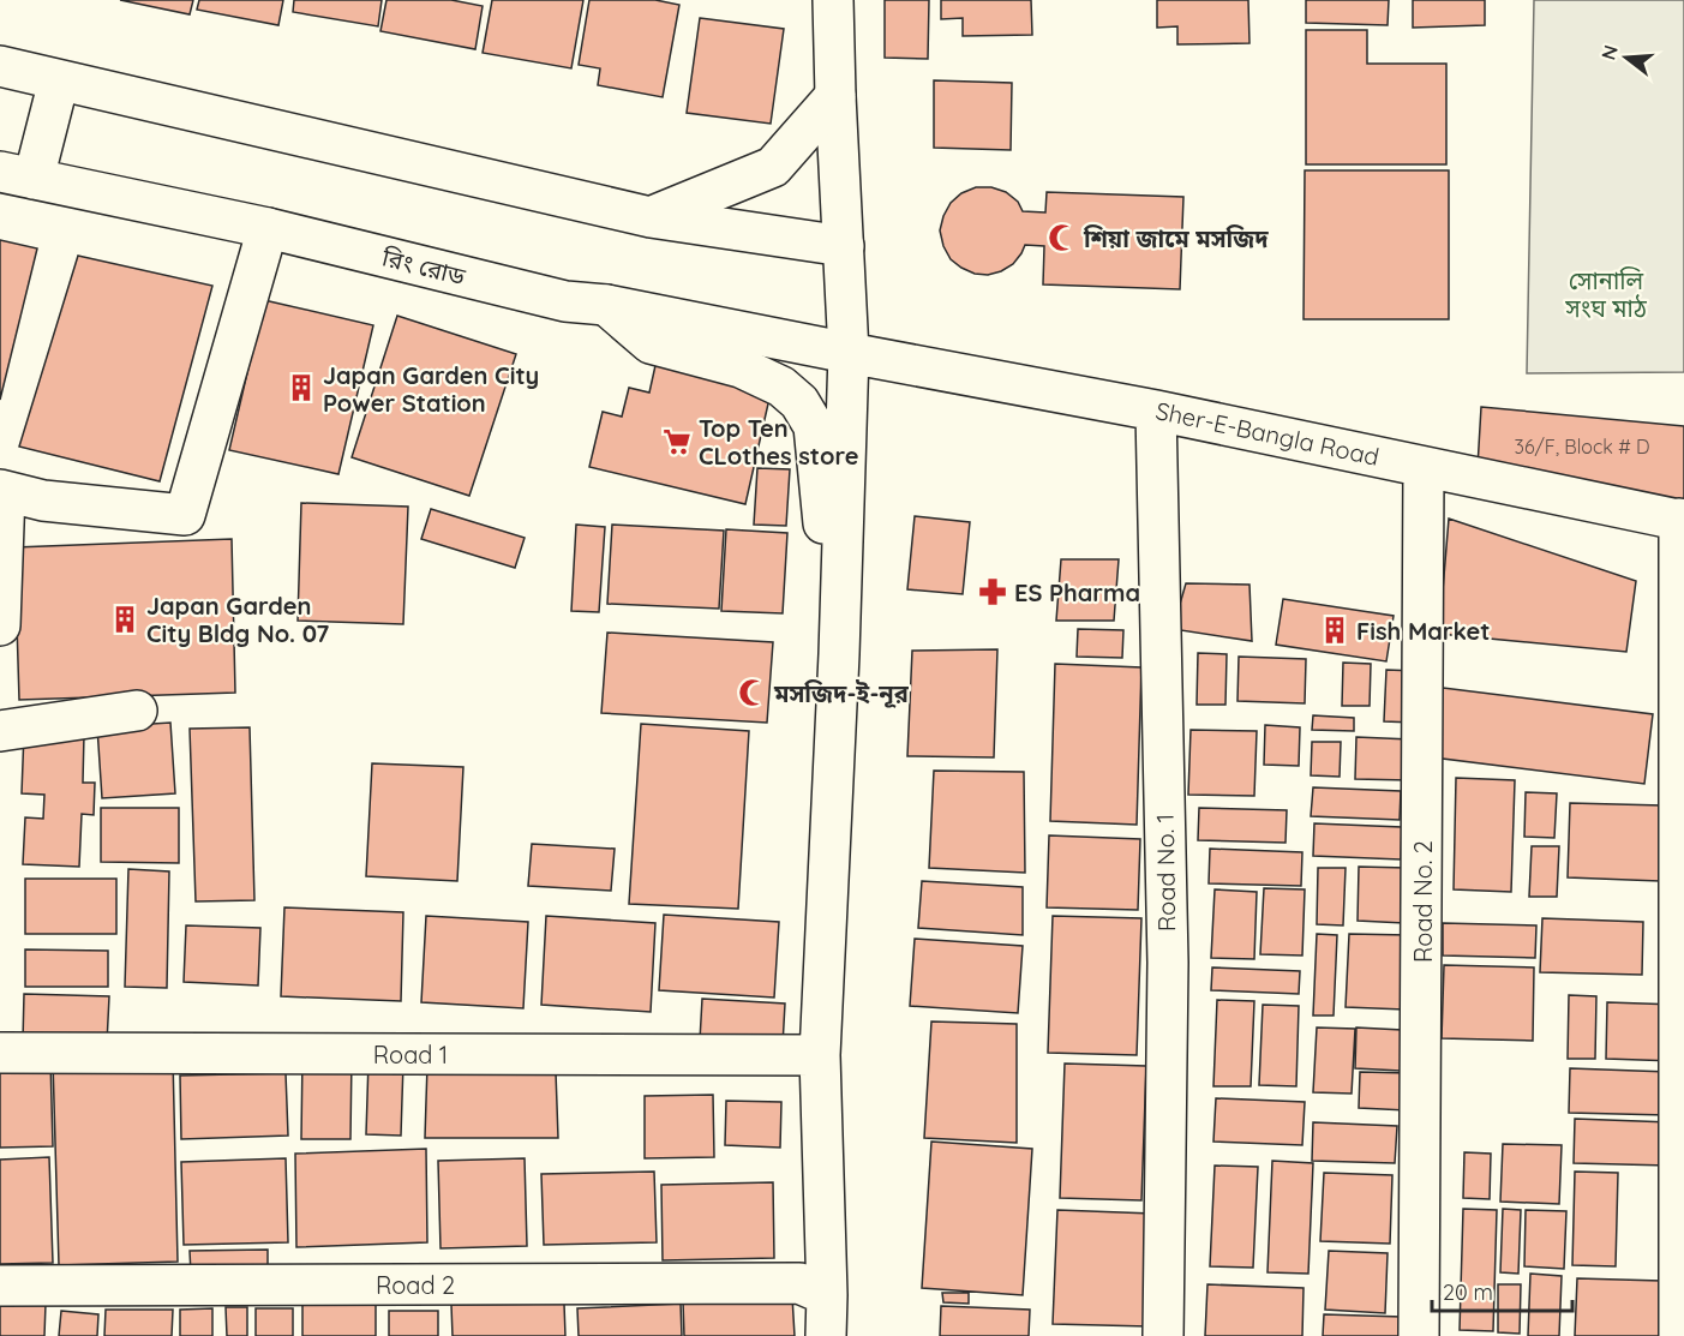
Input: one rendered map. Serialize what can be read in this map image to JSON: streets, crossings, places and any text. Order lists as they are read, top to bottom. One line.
{"streets":{"street":["রিং রোড","Sher-E-Bangla Road","Road No. 1","Road No. 2","Road 1","Road 2"]},"crossings":[["রিং রোড","Sher-E-Bangla Road"],["Sher-E-Bangla Road","Road No. 1"],["Sher-E-Bangla Road","Road No. 2"]],"parks":["সোনালি সংঘ মাঠ"],"places":{"mosque":["শিয়া জামে মসজিদ","মসজিদ-ই-নূর"],"building":["Japan Garden City Power Station","Japan Garden City Bldg No. 07","Fish Market"],"supermarket":["Top Ten CLothes store"],"pharmacy":["ES Pharma"]},"house_numbers":["36/F, Block # D"],"scale_bar":"20 m","north":"left"}
